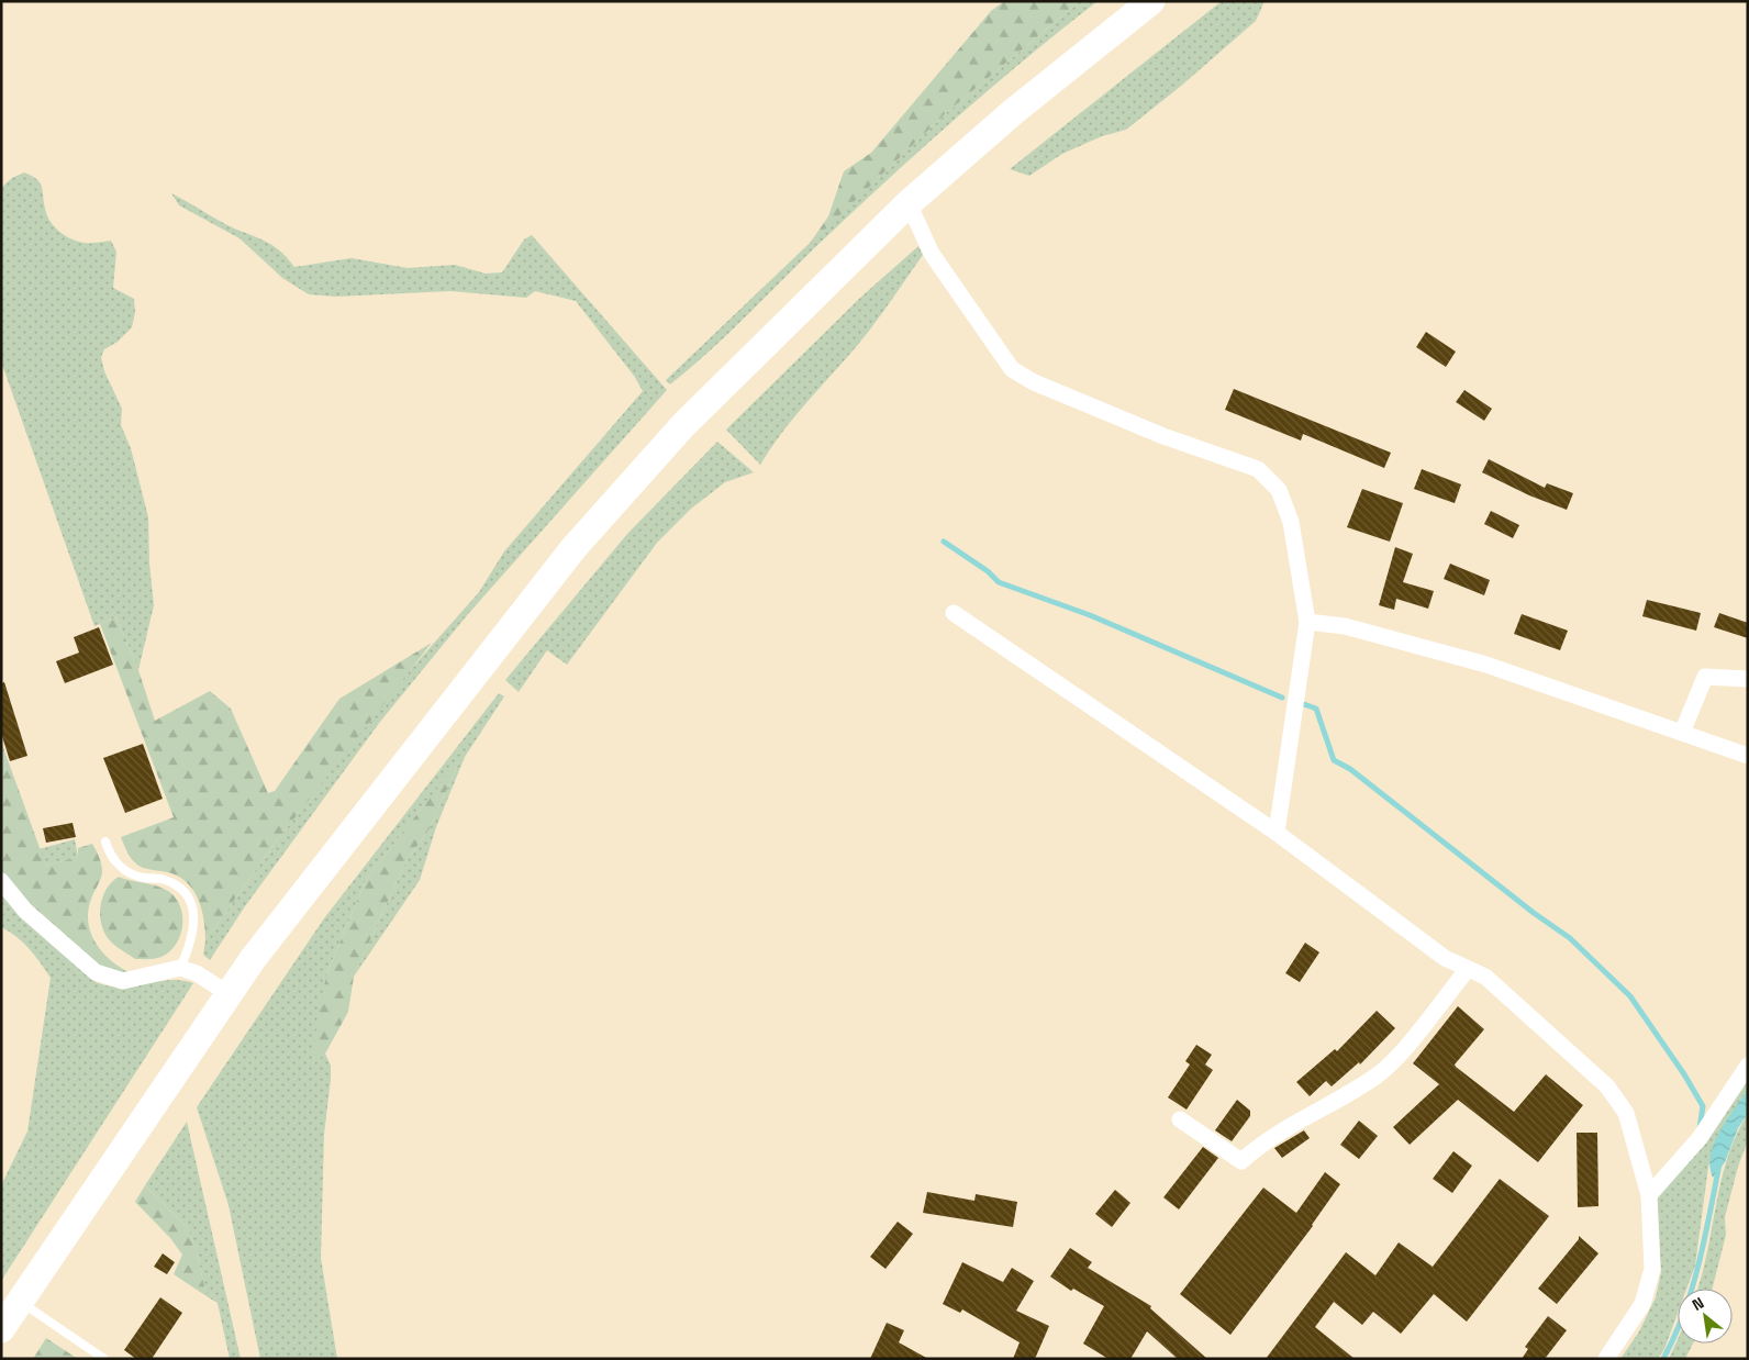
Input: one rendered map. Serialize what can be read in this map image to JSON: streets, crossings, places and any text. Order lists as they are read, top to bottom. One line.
{"north":"top left"}
